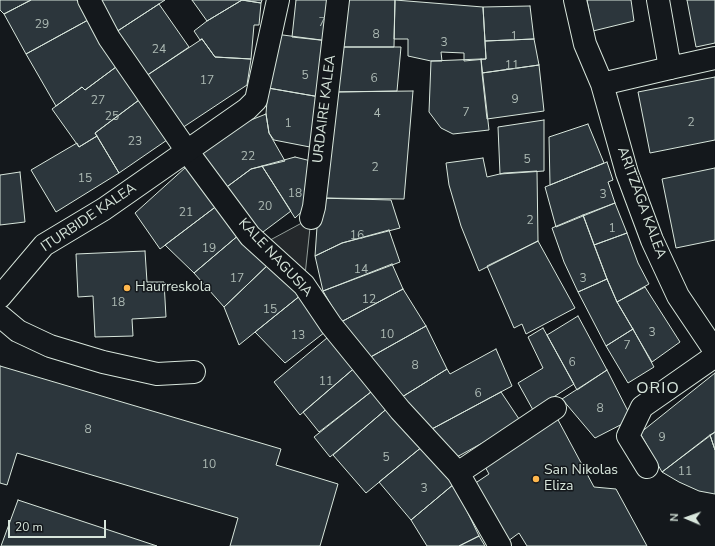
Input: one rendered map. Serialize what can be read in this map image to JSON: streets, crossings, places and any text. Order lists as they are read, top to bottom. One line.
{"streets":{"street":["URDAIRE KALEA","ARITZAGA KALEA","ITURBIDE KALEA","KALE NAGUSIA"]},"crossings":[["ITURBIDE KALEA","KALE NAGUSIA"]],"districts":["ORIO"],"places":["Haurreskola","San Nikolas Eliza"],"house_numbers":["7","29","8","1","3","24","11","5","6","17","9","27","7","4","25","2","1","23","22","5","2","15","18","3","20","21","2","1","16","19","14","17","3","12","18","15","3","10","13","7","6","8","11","6","8","8","9","5","10","11","3"],"scale_bar":"20 m","north":"left"}
